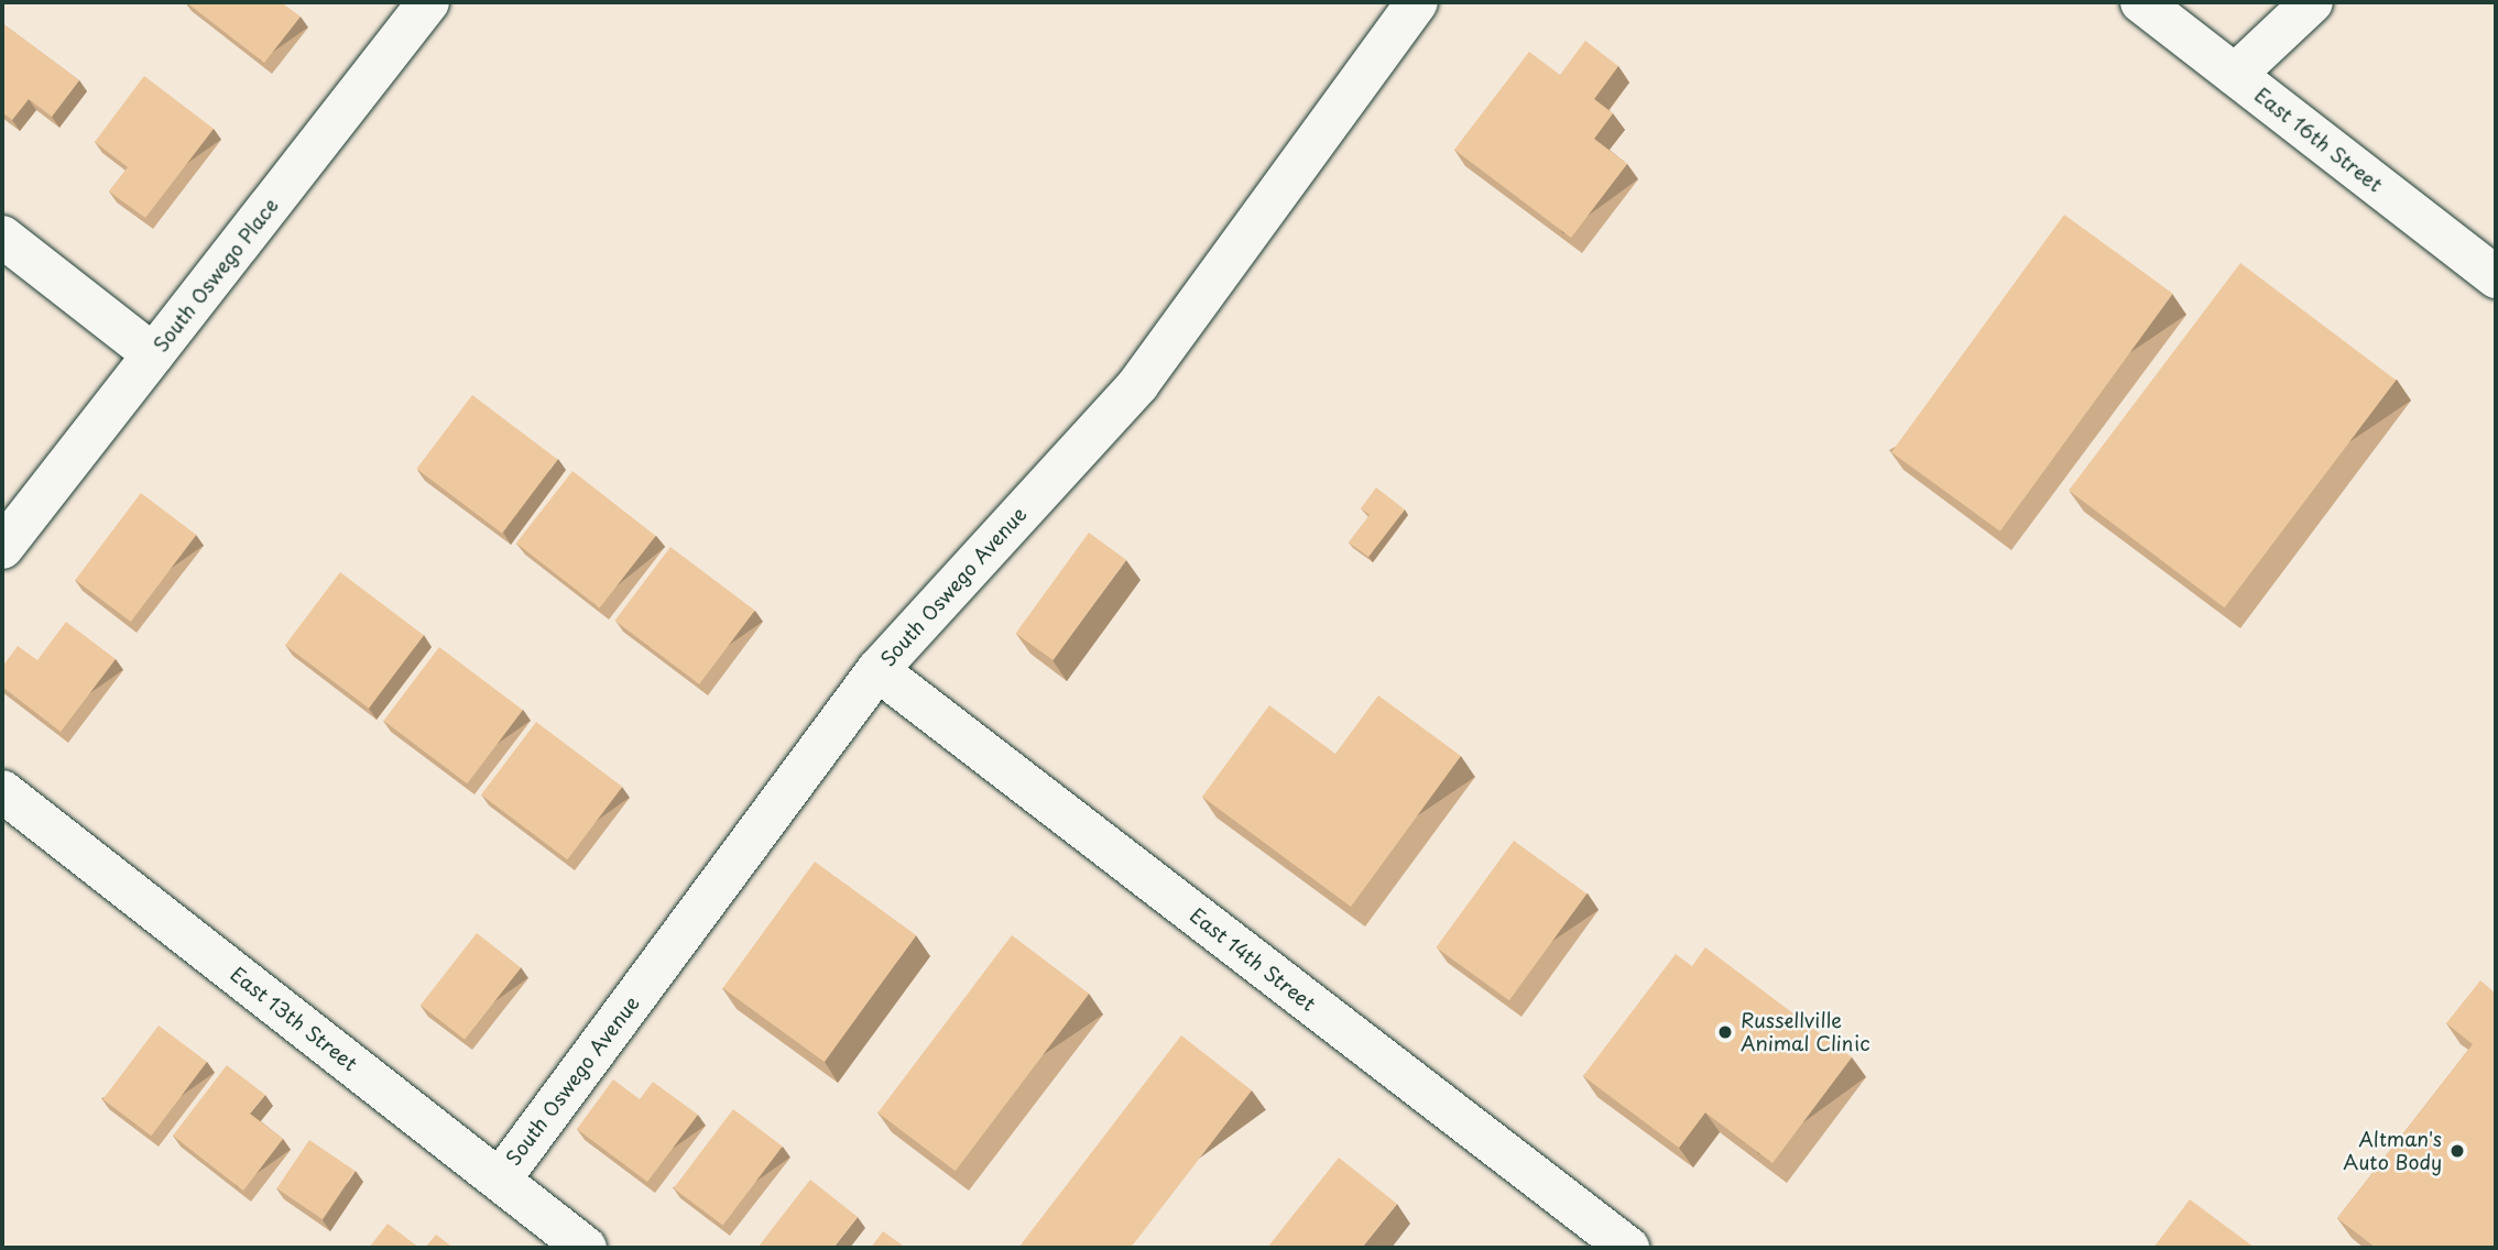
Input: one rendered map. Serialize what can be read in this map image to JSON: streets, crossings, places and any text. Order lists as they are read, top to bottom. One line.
{"streets":{"street":["East 16th Street","South Oswego Place","South Oswego Avenue","East 14th Street","East 13th Street"]},"crossings":[["South Oswego Avenue","East 14th Street"],["South Oswego Avenue","East 13th Street"]],"places":["Russellville Animal Clinic","Altman's Auto Body"]}
